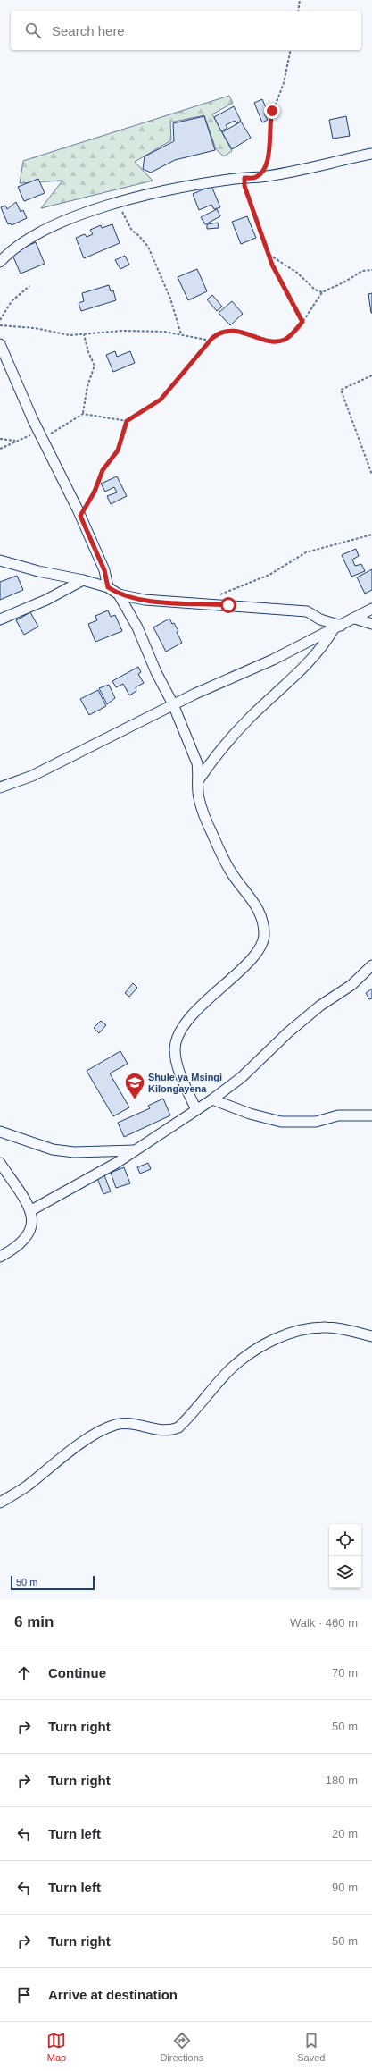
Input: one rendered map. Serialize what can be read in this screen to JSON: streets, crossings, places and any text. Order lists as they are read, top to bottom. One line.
{"places":{"school or university":["Shule ya Msingi Kilongayena"]},"scale_bar":"50 m","page":{"search":"Search here","scale":"50 m","heading":["6 min","Walk · 460 m"],"list":[["Continue","70 m"],["Turn right","50 m"],["Turn right","180 m"],["Turn left","20 m"],["Turn left","90 m"],["Turn right","50 m"],"Arrive at destination"],"nav":["Map","Directions","Saved"]}}
